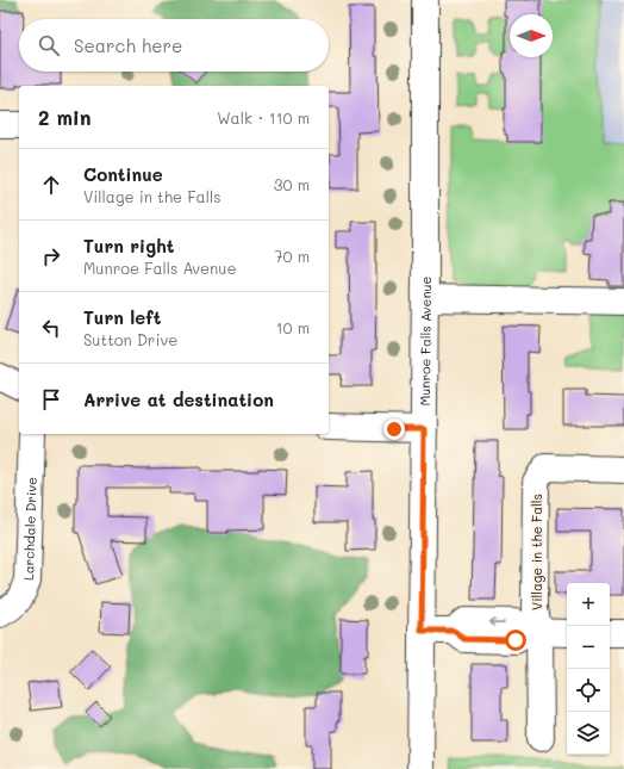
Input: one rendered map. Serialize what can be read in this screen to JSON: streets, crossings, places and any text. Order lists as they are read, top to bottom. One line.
{"streets":{"street":["Munroe Falls Avenue","Larchdale Drive","Village in the Falls"]},"north":"right","page":{"search":"Search here","heading":["2 min","Walk · 110 m"],"list":[["Continue","Village in the Falls","30 m"],["Turn right","Munroe Falls Avenue","70 m"],["Turn left","Sutton Drive","10 m"],"Arrive at destination"],"map_buttons":["+","−"]}}
